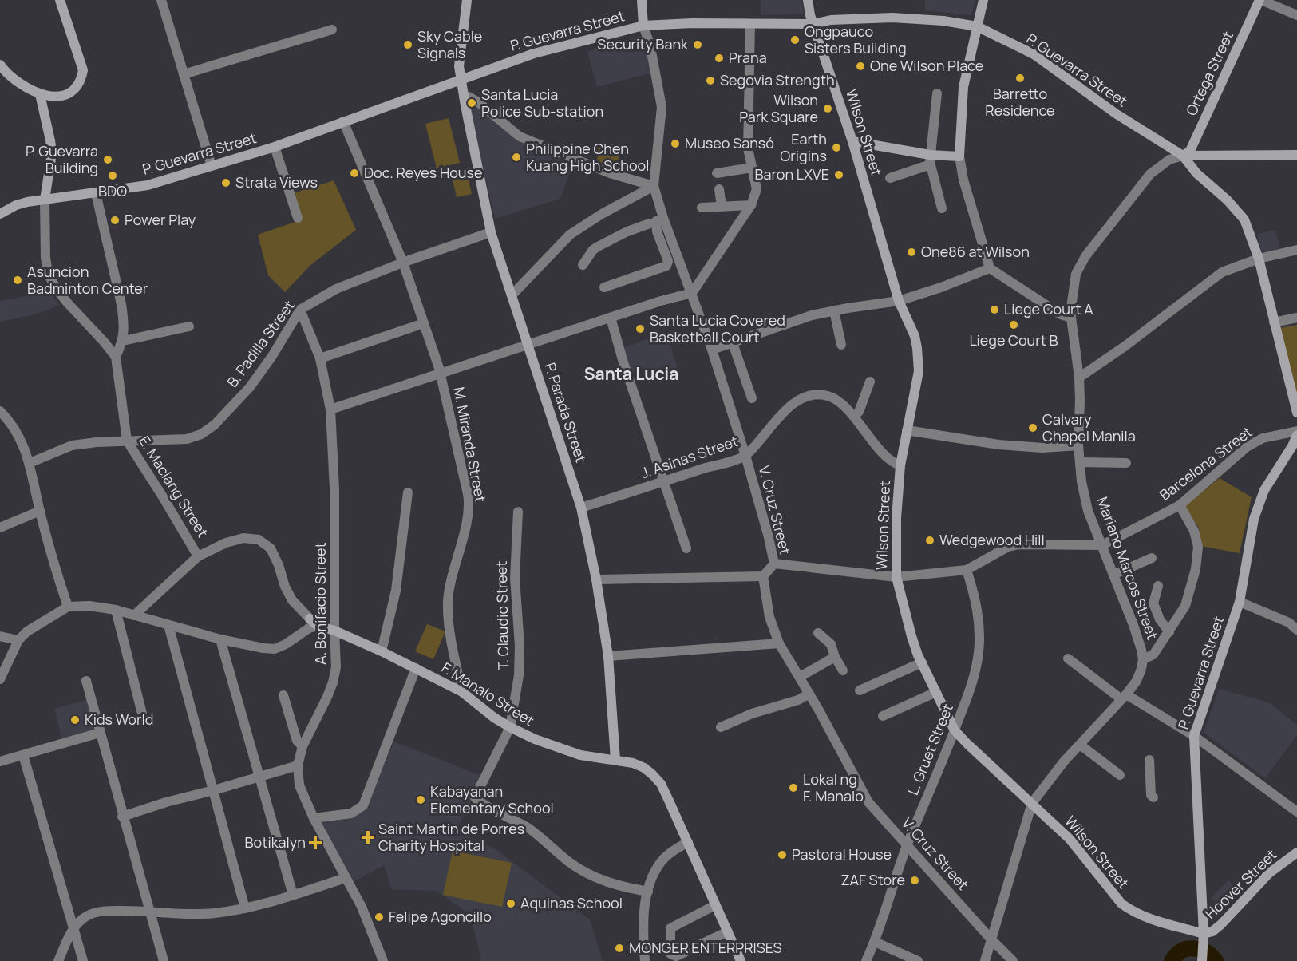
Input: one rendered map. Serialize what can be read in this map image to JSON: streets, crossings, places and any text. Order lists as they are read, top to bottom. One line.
{"streets":{"main road":["P. Guevarra Street","Ortega Street","Wilson Street","P. Parada Street","V. Cruz Street","F. Manalo Street","Hoover Street"],"street":["B. Padilla Street","M. Miranda Street","J. Asinas Street","Barcelona Street","E. Maclang Street","Mariano Marcos Street","A. Bonifacio Street","T. Claudio Street","L. Gruet Street"]},"crossings":[["P. Guevarra Street","Ortega Street"],["P. Guevarra Street","Wilson Street"],["P. Guevarra Street","P. Parada Street"],["P. Guevarra Street","M. Miranda Street"],["P. Guevarra Street","V. Cruz Street"],["P. Guevarra Street","Mariano Marcos Street"],["P. Guevarra Street","Hoover Street"],["Ortega Street","Mariano Marcos Street"],["Wilson Street","J. Asinas Street"],["Wilson Street","Barcelona Street"],["Wilson Street","Mariano Marcos Street"],["Wilson Street","L. Gruet Street"],["Wilson Street","Hoover Street"],["B. Padilla Street","P. Parada Street"],["B. Padilla Street","M. Miranda Street"],["B. Padilla Street","E. Maclang Street"],["B. Padilla Street","A. Bonifacio Street"],["P. Parada Street","J. Asinas Street"],["P. Parada Street","F. Manalo Street"],["M. Miranda Street","F. Manalo Street"],["J. Asinas Street","V. Cruz Street"],["Barcelona Street","V. Cruz Street"],["Barcelona Street","Mariano Marcos Street"],["Barcelona Street","L. Gruet Street"],["V. Cruz Street","Mariano Marcos Street"],["V. Cruz Street","L. Gruet Street"],["A. Bonifacio Street","F. Manalo Street"],["T. Claudio Street","F. Manalo Street"]],"districts":["Santa Lucia"],"places":{"other":["Ongpauco Sisters Building","Sky Cable Signals","Security Bank","Prana","One Wilson Place","Barretto Residence","Segovia Strength","Santa Lucia Police Sub-station","Wilson Park Square","Museo Sansó","Earth Origins","Philippine Chen Kuang High School","P. Guevarra Building","Doc. Reyes House","Baron LXVE","BDO","Strata Views","Power Play","One86 at Wilson","Asuncion Badminton Center","Liege Court A","Liege Court B","Santa Lucia Covered Basketball Court","Calvary Chapel Manila","Wedgewood Hill","Kids World","Lokal ng F. Manalo","Kabayanan Elementary School","Pastoral House","ZAF Store","Aquinas School","Felipe Agoncillo","MONGER ENTERPRISES"],"health":["Saint Martin de Porres Charity Hospital","Botikalyn"]}}
